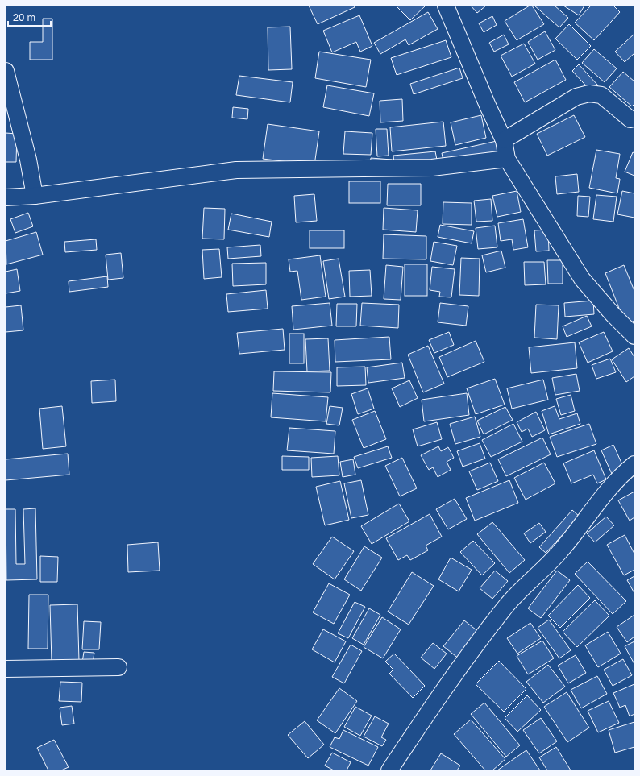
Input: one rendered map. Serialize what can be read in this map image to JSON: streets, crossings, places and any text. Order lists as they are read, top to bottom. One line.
{"scale_bar":"20 m"}
